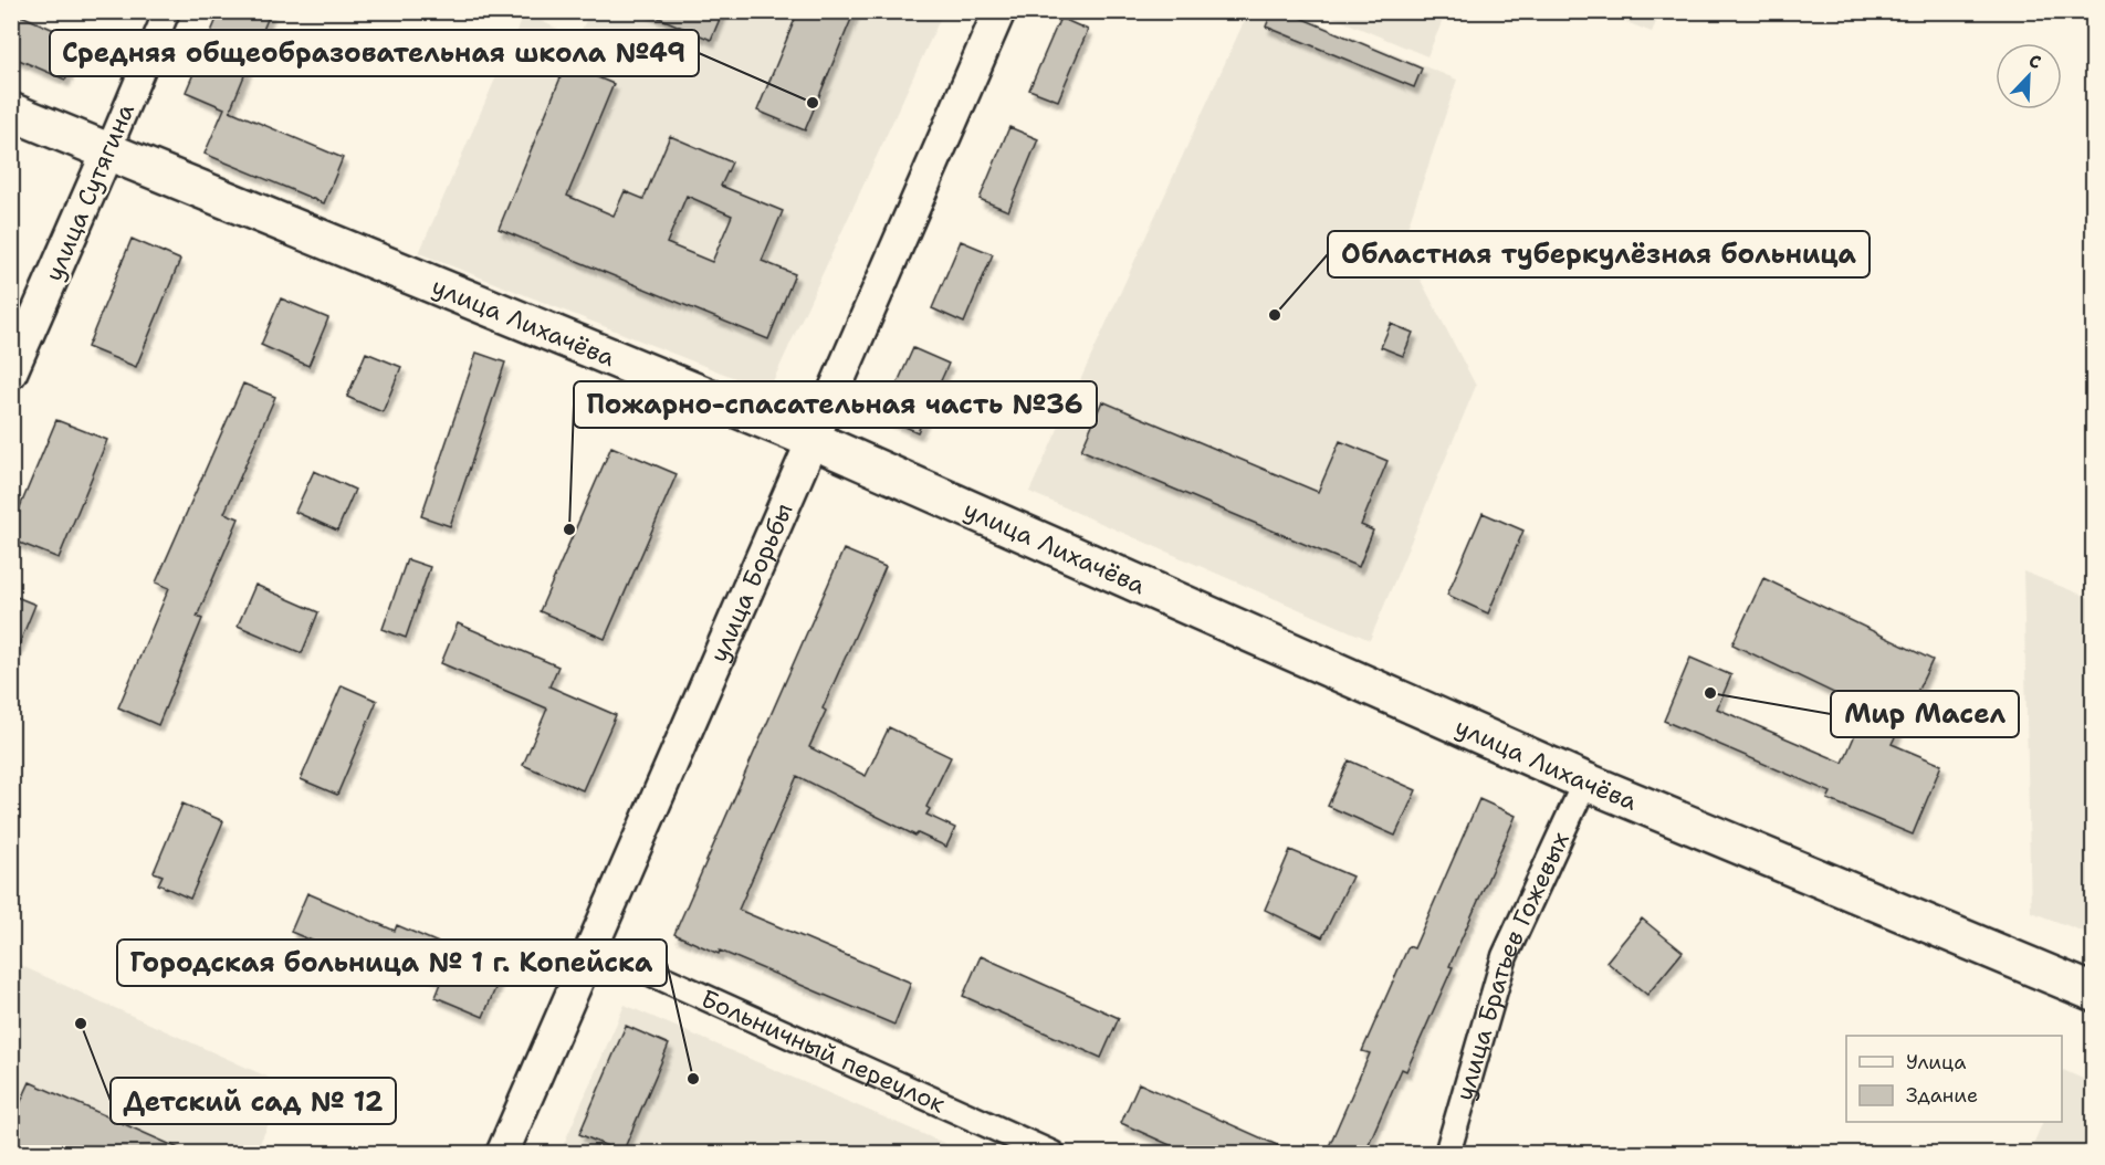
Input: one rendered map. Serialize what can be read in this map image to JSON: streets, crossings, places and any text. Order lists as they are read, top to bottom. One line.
{"streets":{"main road":["улица Лихачёва"],"street":["улица Сутягина","улица Борьбы","улица Братьев Гожевых","Больничный переулок"]},"crossings":[["улица Сутягина","улица Лихачёва"],["улица Лихачёва","улица Борьбы"],["улица Лихачёва","улица Братьев Гожевых"],["улица Борьбы","Больничный переулок"]],"places":["Средняя общеобразовательная школа №49","Областная туберкулёзная больница","Пожарно-спасательная часть №36","Мир Масел","Детский сад № 12","Городская больница № 1 г. Копейска"],"legend":["Улица","Здание"],"north":"top right"}
